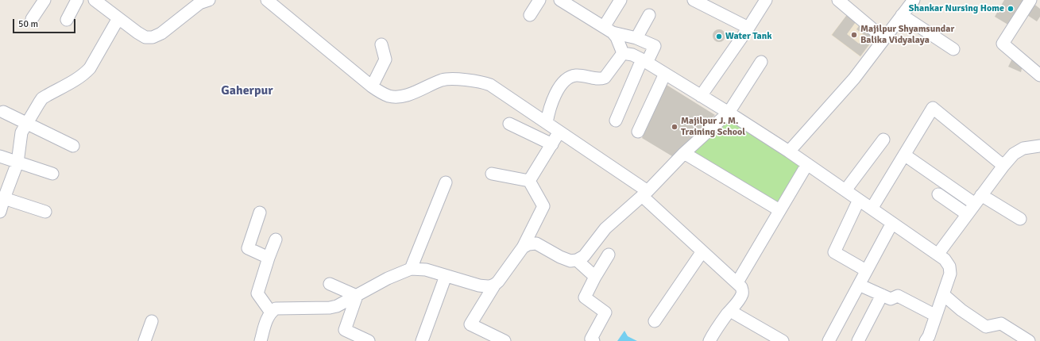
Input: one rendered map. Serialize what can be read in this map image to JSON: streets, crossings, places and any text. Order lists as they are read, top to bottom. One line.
{"districts":["Gaherpur"],"places":["Shankar Nursing Home","Majilpur Shyamsundar Balika Vidyalaya","Water Tank","Majilpur J. M. Training School"],"scale_bar":"50 m"}
